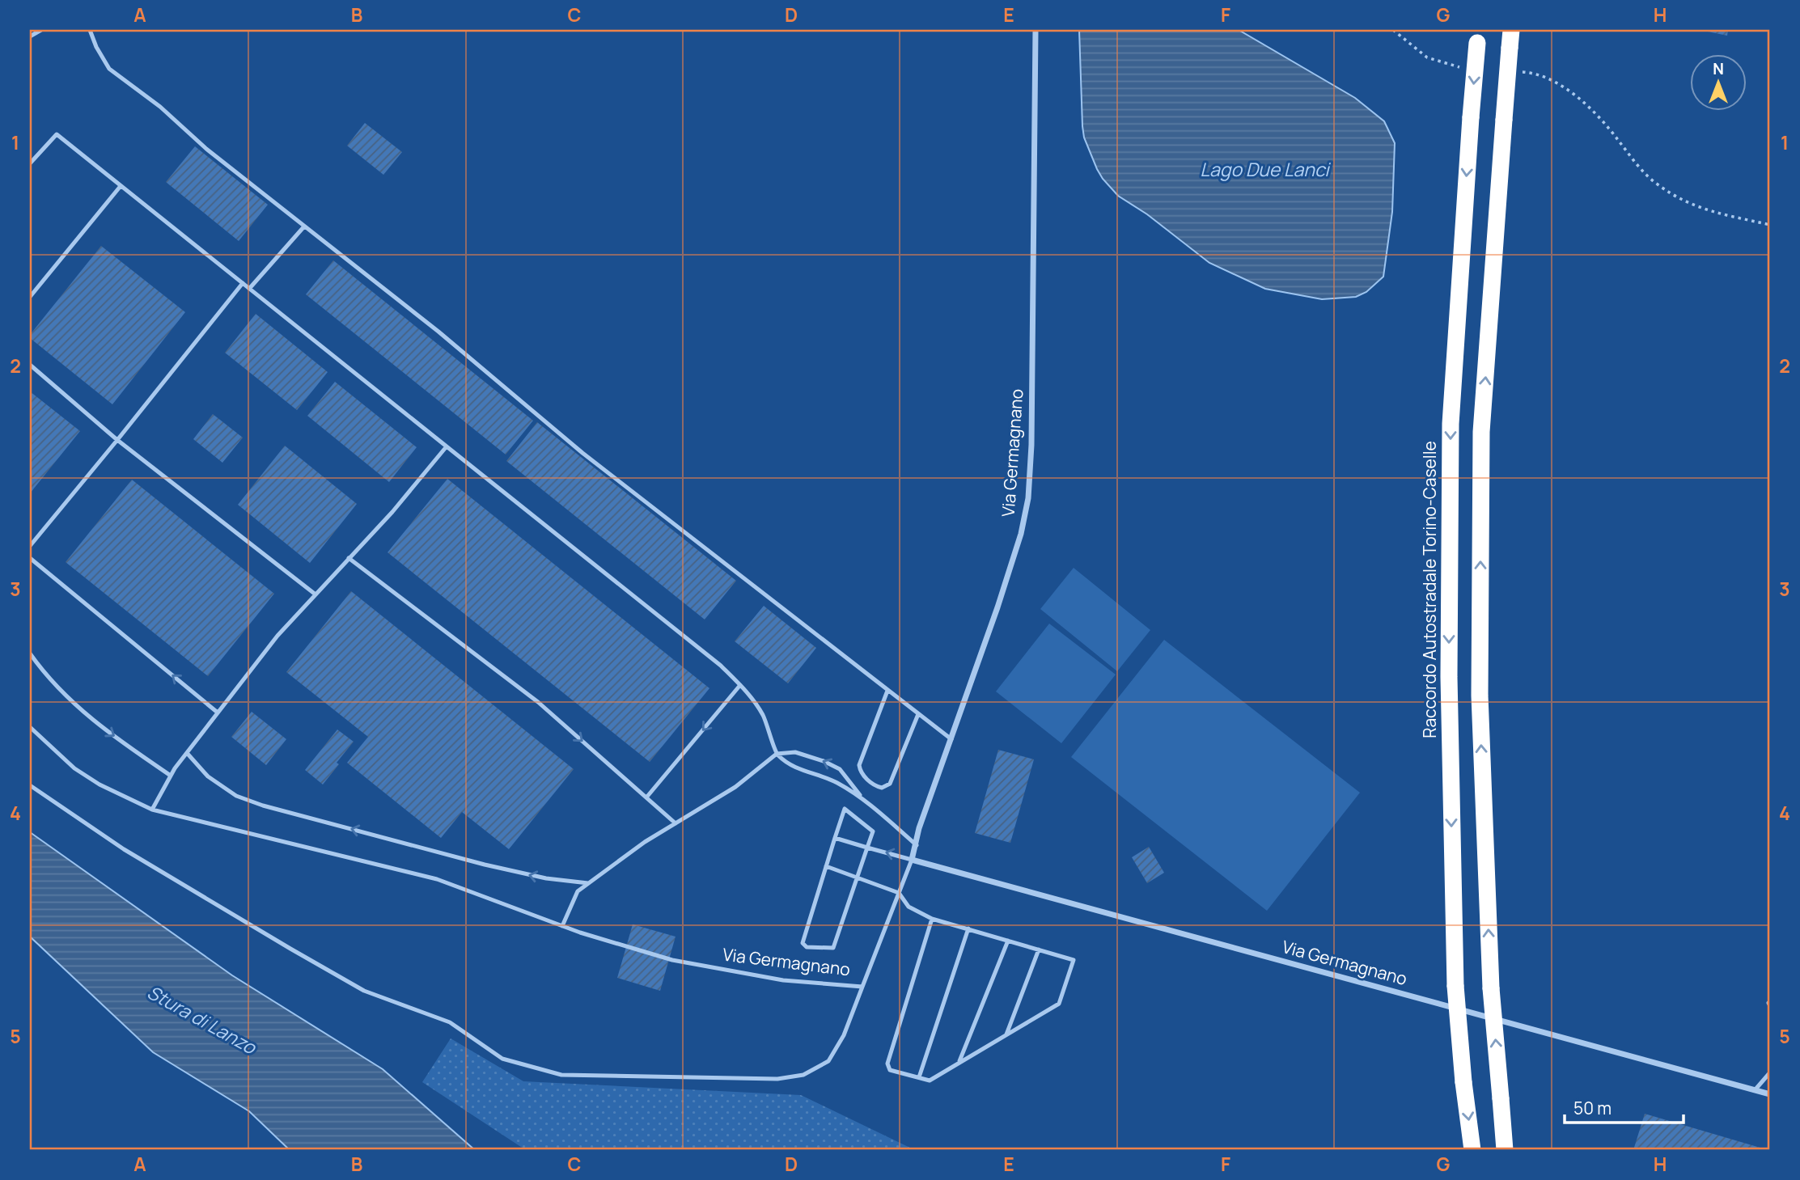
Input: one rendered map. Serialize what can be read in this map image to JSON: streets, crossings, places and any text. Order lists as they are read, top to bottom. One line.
{"streets":{"highway":["Raccordo Autostradale Torino-Caselle"],"street":["Via Germagnano"]},"water":["Lago Due Lanci","Stura di Lanzo"],"scale_bar":"50 m","north":"top","grid":{"columns":["A","B","C","D","E","F","G","H"],"rows":["1","2","3","4","5"]}}
